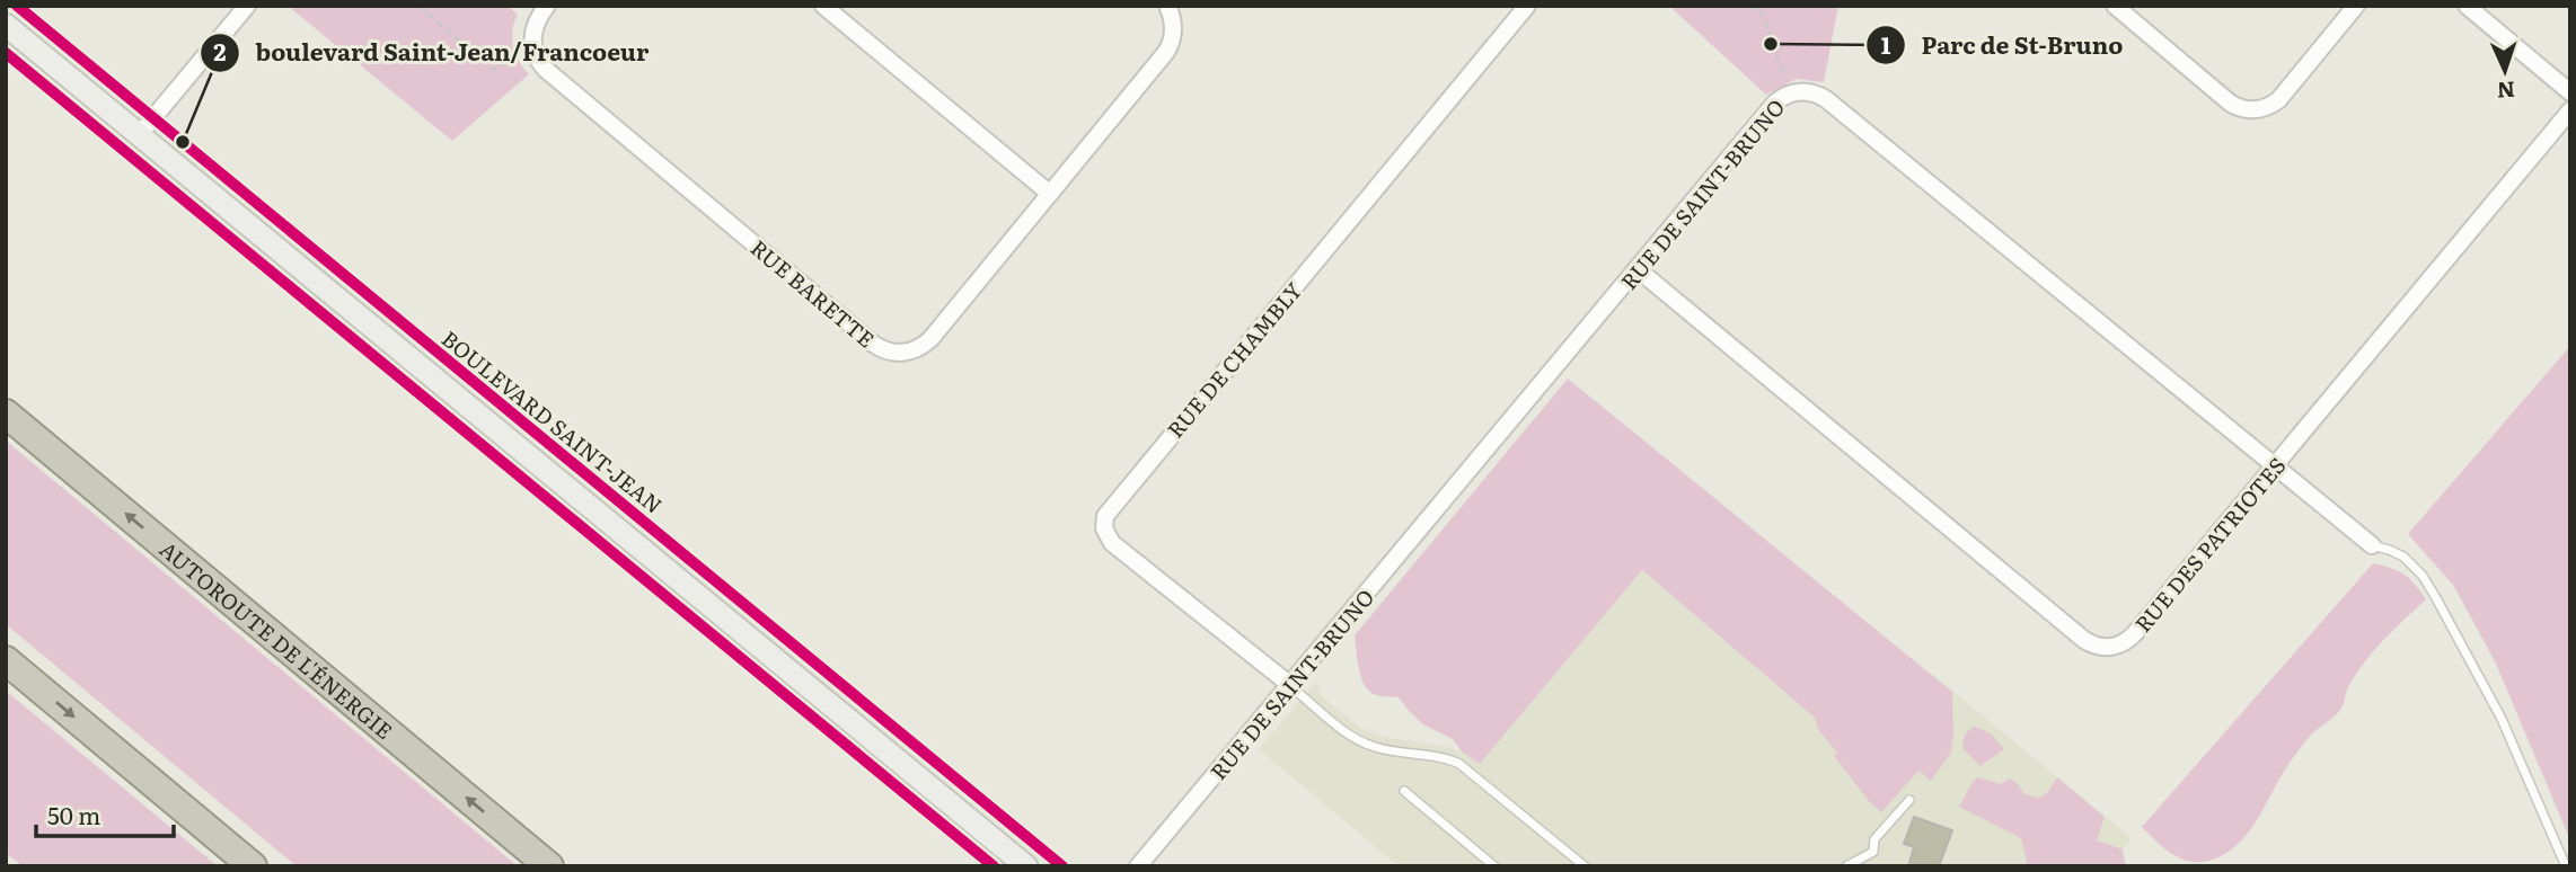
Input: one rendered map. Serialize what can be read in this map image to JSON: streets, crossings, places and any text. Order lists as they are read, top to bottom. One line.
{"streets":{"highway":["AUTOROUTE DE L'ÉNERGIE"],"street":["RUE DE SAINT-BRUNO","RUE BARETTE","RUE DE CHAMBLY","BOULEVARD SAINT-JEAN","RUE DES PATRIOTES"]},"crossings":[["RUE DE SAINT-BRUNO","RUE DE CHAMBLY"],["RUE DE SAINT-BRUNO","RUE DES PATRIOTES"]],"places":["Parc de St-Bruno","boulevard Saint-Jean/Francoeur"],"scale_bar":"50 m","north":"bottom"}
